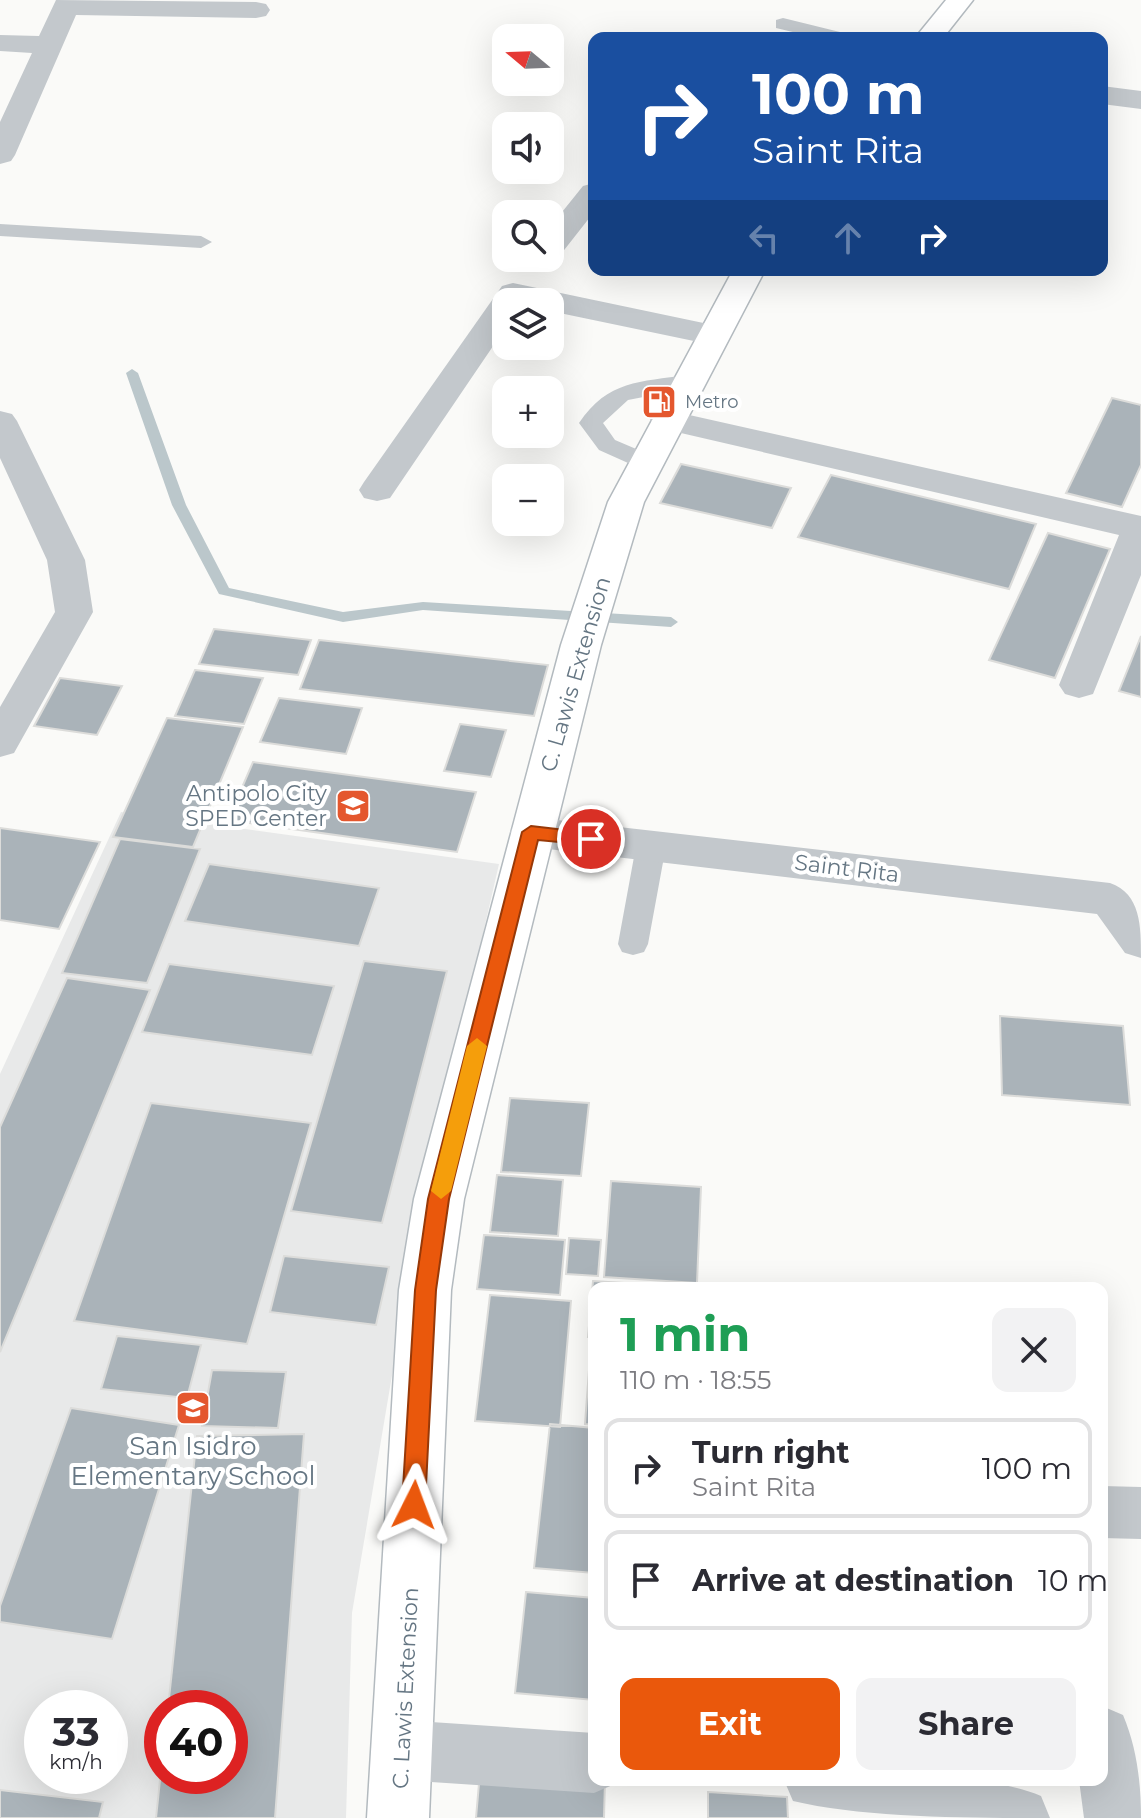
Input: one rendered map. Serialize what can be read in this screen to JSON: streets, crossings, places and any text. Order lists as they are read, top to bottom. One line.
{"streets":{"street":["C. Lawis Extension","Saint Rita"]},"crossings":[["C. Lawis Extension","Saint Rita"]],"places":{"fuel station":["Metro"],"school or university":["Antipolo City SPED Center","San Isidro Elementary School"]},"north":"left","page":{"map_buttons":["+","−"],"turn":["100 m","Saint Rita"],"heading":["1 min","110 m · 18:55"],"list":[{"name":"Turn right","note":"Saint Rita","value":"100 m"},{"name":"Arrive at destination","value":"10 m"}],"buttons":["Exit","Share"],"speed":"33 km/h","limit":"40"}}
